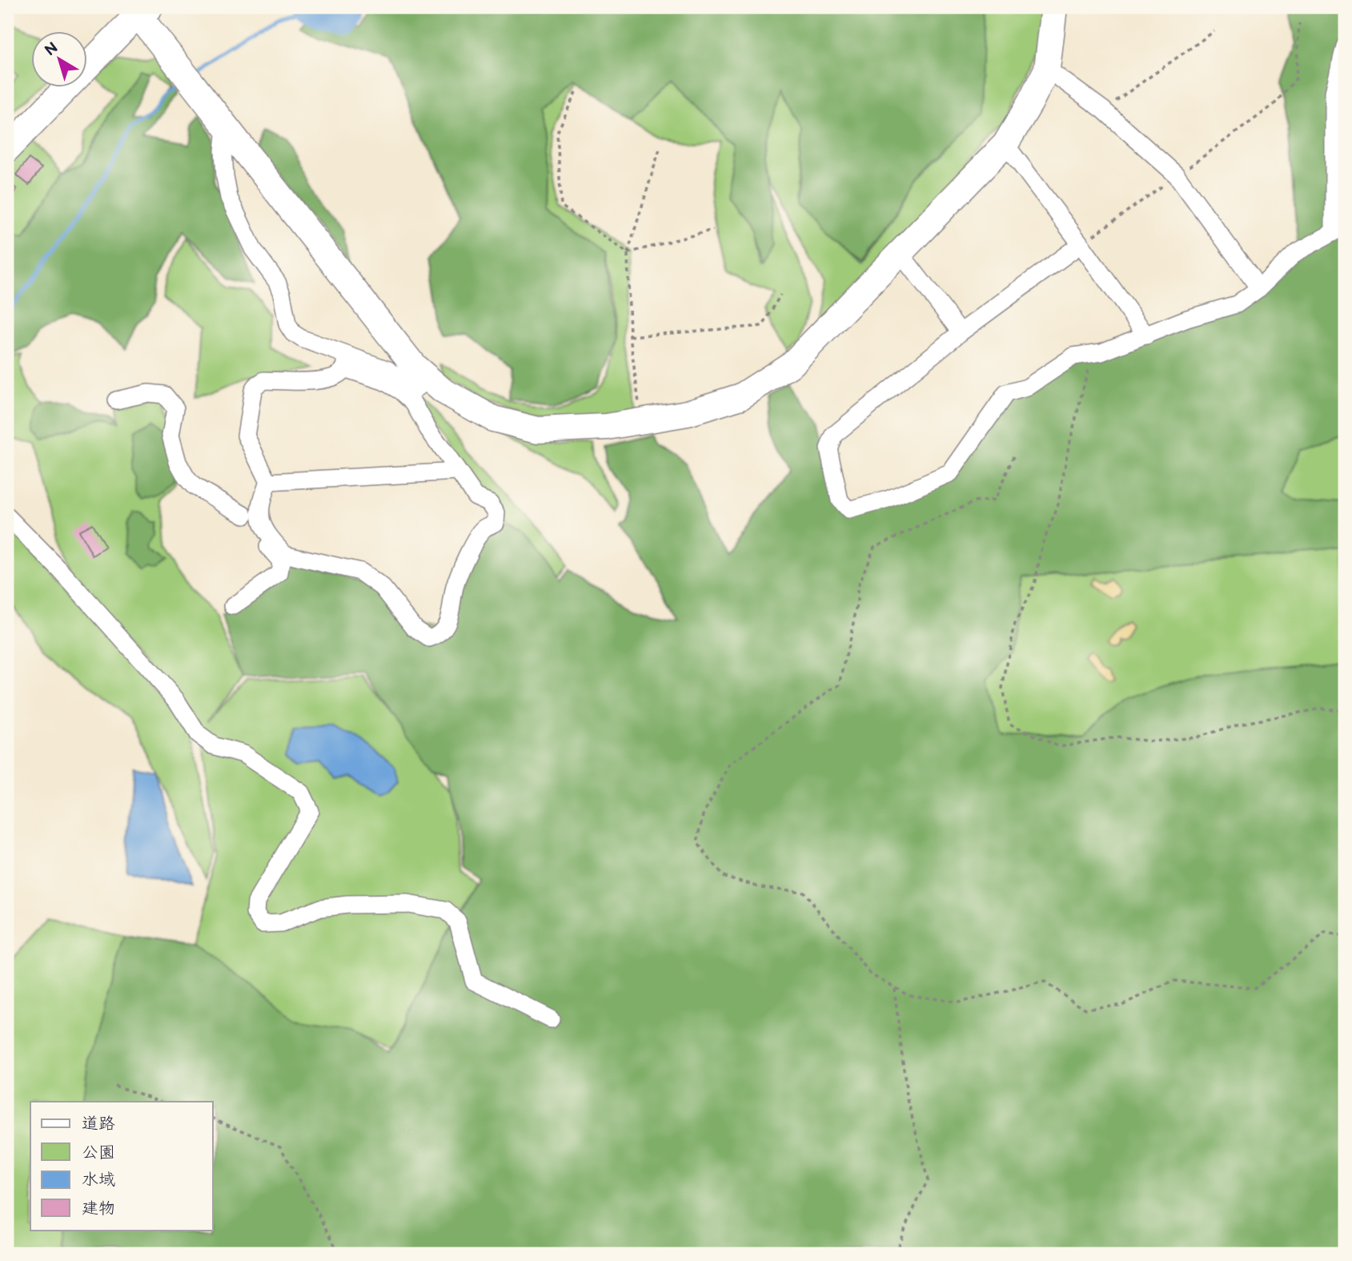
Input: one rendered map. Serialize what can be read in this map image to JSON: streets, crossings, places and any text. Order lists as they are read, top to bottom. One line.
{"legend":["道路","公園","水域","建物"],"north":"top left"}
